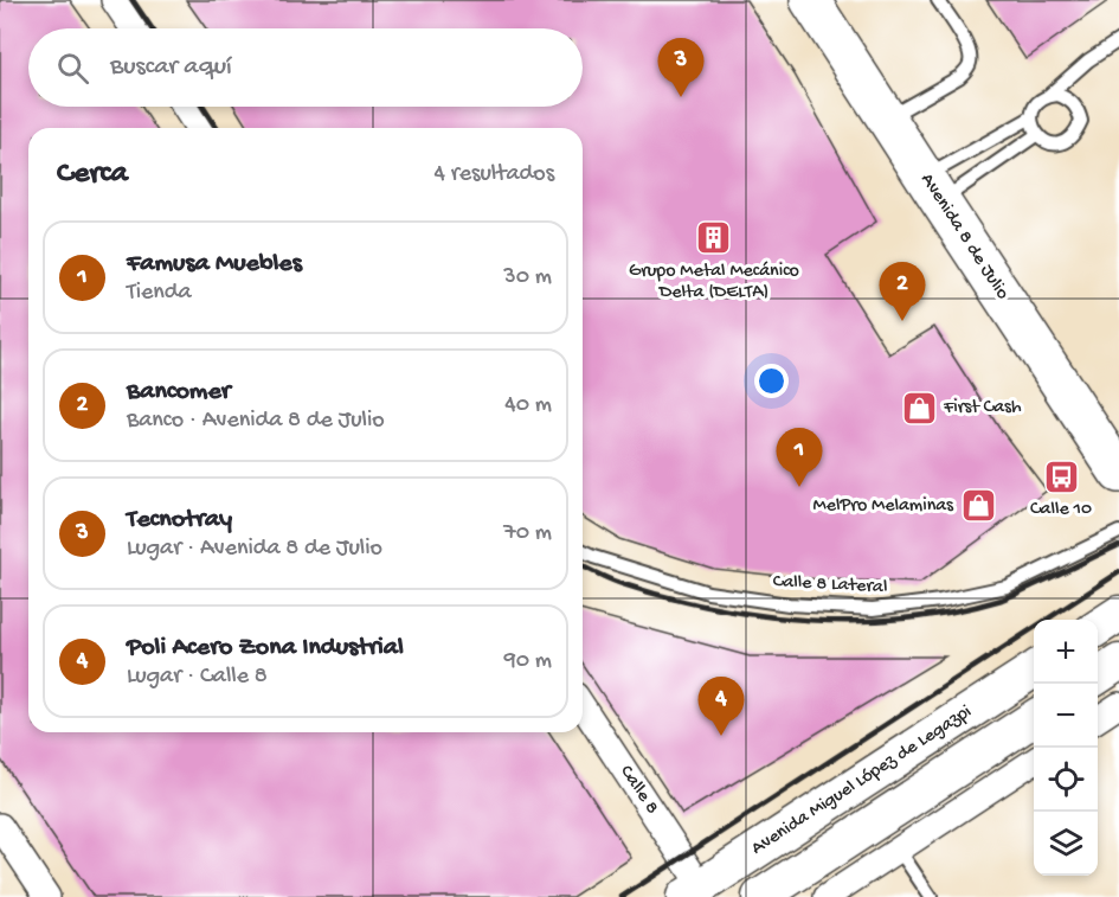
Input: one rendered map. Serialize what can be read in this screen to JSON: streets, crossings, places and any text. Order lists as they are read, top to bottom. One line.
{"streets":{"main road":["Avenida 8 de Julio","Avenida Miguel López de Legazpi"],"street":["Calle 8"],"lane":["Calle 8 Lateral"]},"crossings":[["Avenida Miguel López de Legazpi","Calle 8"]],"places":{"building":["Grupo Metal Mecánico Delta (DELTA)"],"shop":["First Cash","MelPro Melaminas"],"bus stop":["Calle 10"]},"page":{"search":"Buscar aquí","pins":["3","2","1","4"],"heading":["Cerca","4 resultados"],"list":[{"mark":"1","name":"Famusa Muebles","note":"Tienda","value":"30 m"},{"mark":"2","name":"Bancomer","note":"Banco · Avenida 8 de Julio","value":"40 m"},{"mark":"3","name":"Tecnotray","note":"Lugar · Avenida 8 de Julio","value":"70 m"},{"mark":"4","name":"Poli Acero Zona Industrial","note":"Lugar · Calle 8","value":"90 m"}],"map_buttons":["+","−"]}}
